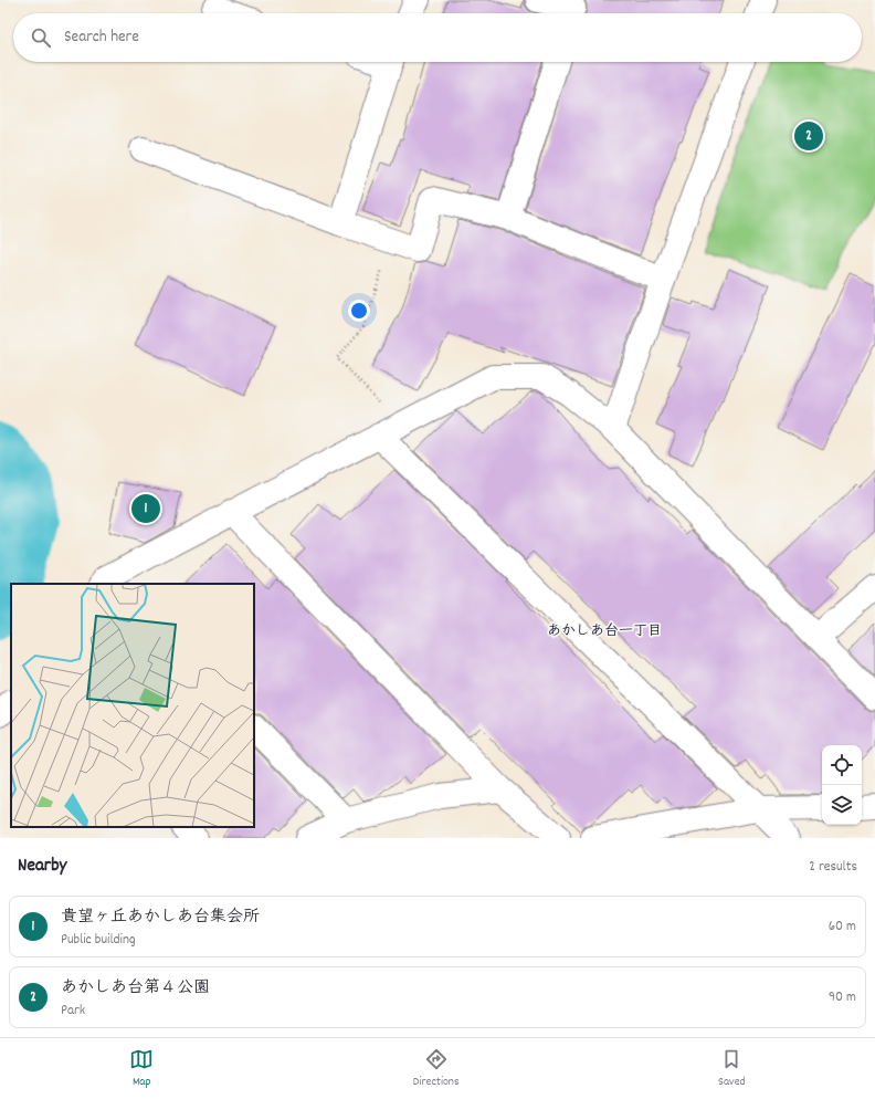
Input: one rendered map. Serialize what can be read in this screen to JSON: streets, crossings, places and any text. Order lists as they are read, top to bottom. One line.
{"districts":["あかしあ台一丁目"],"page":{"search":"Search here","pins":["2","1"],"heading":["Nearby","2 results"],"list":[{"mark":"1","name":"貴望ヶ丘あかしあ台集会所","note":"Public building","value":"60 m"},{"mark":"2","name":"あかしあ台第４公園","note":"Park","value":"90 m"}],"nav":["Map","Directions","Saved"]}}
